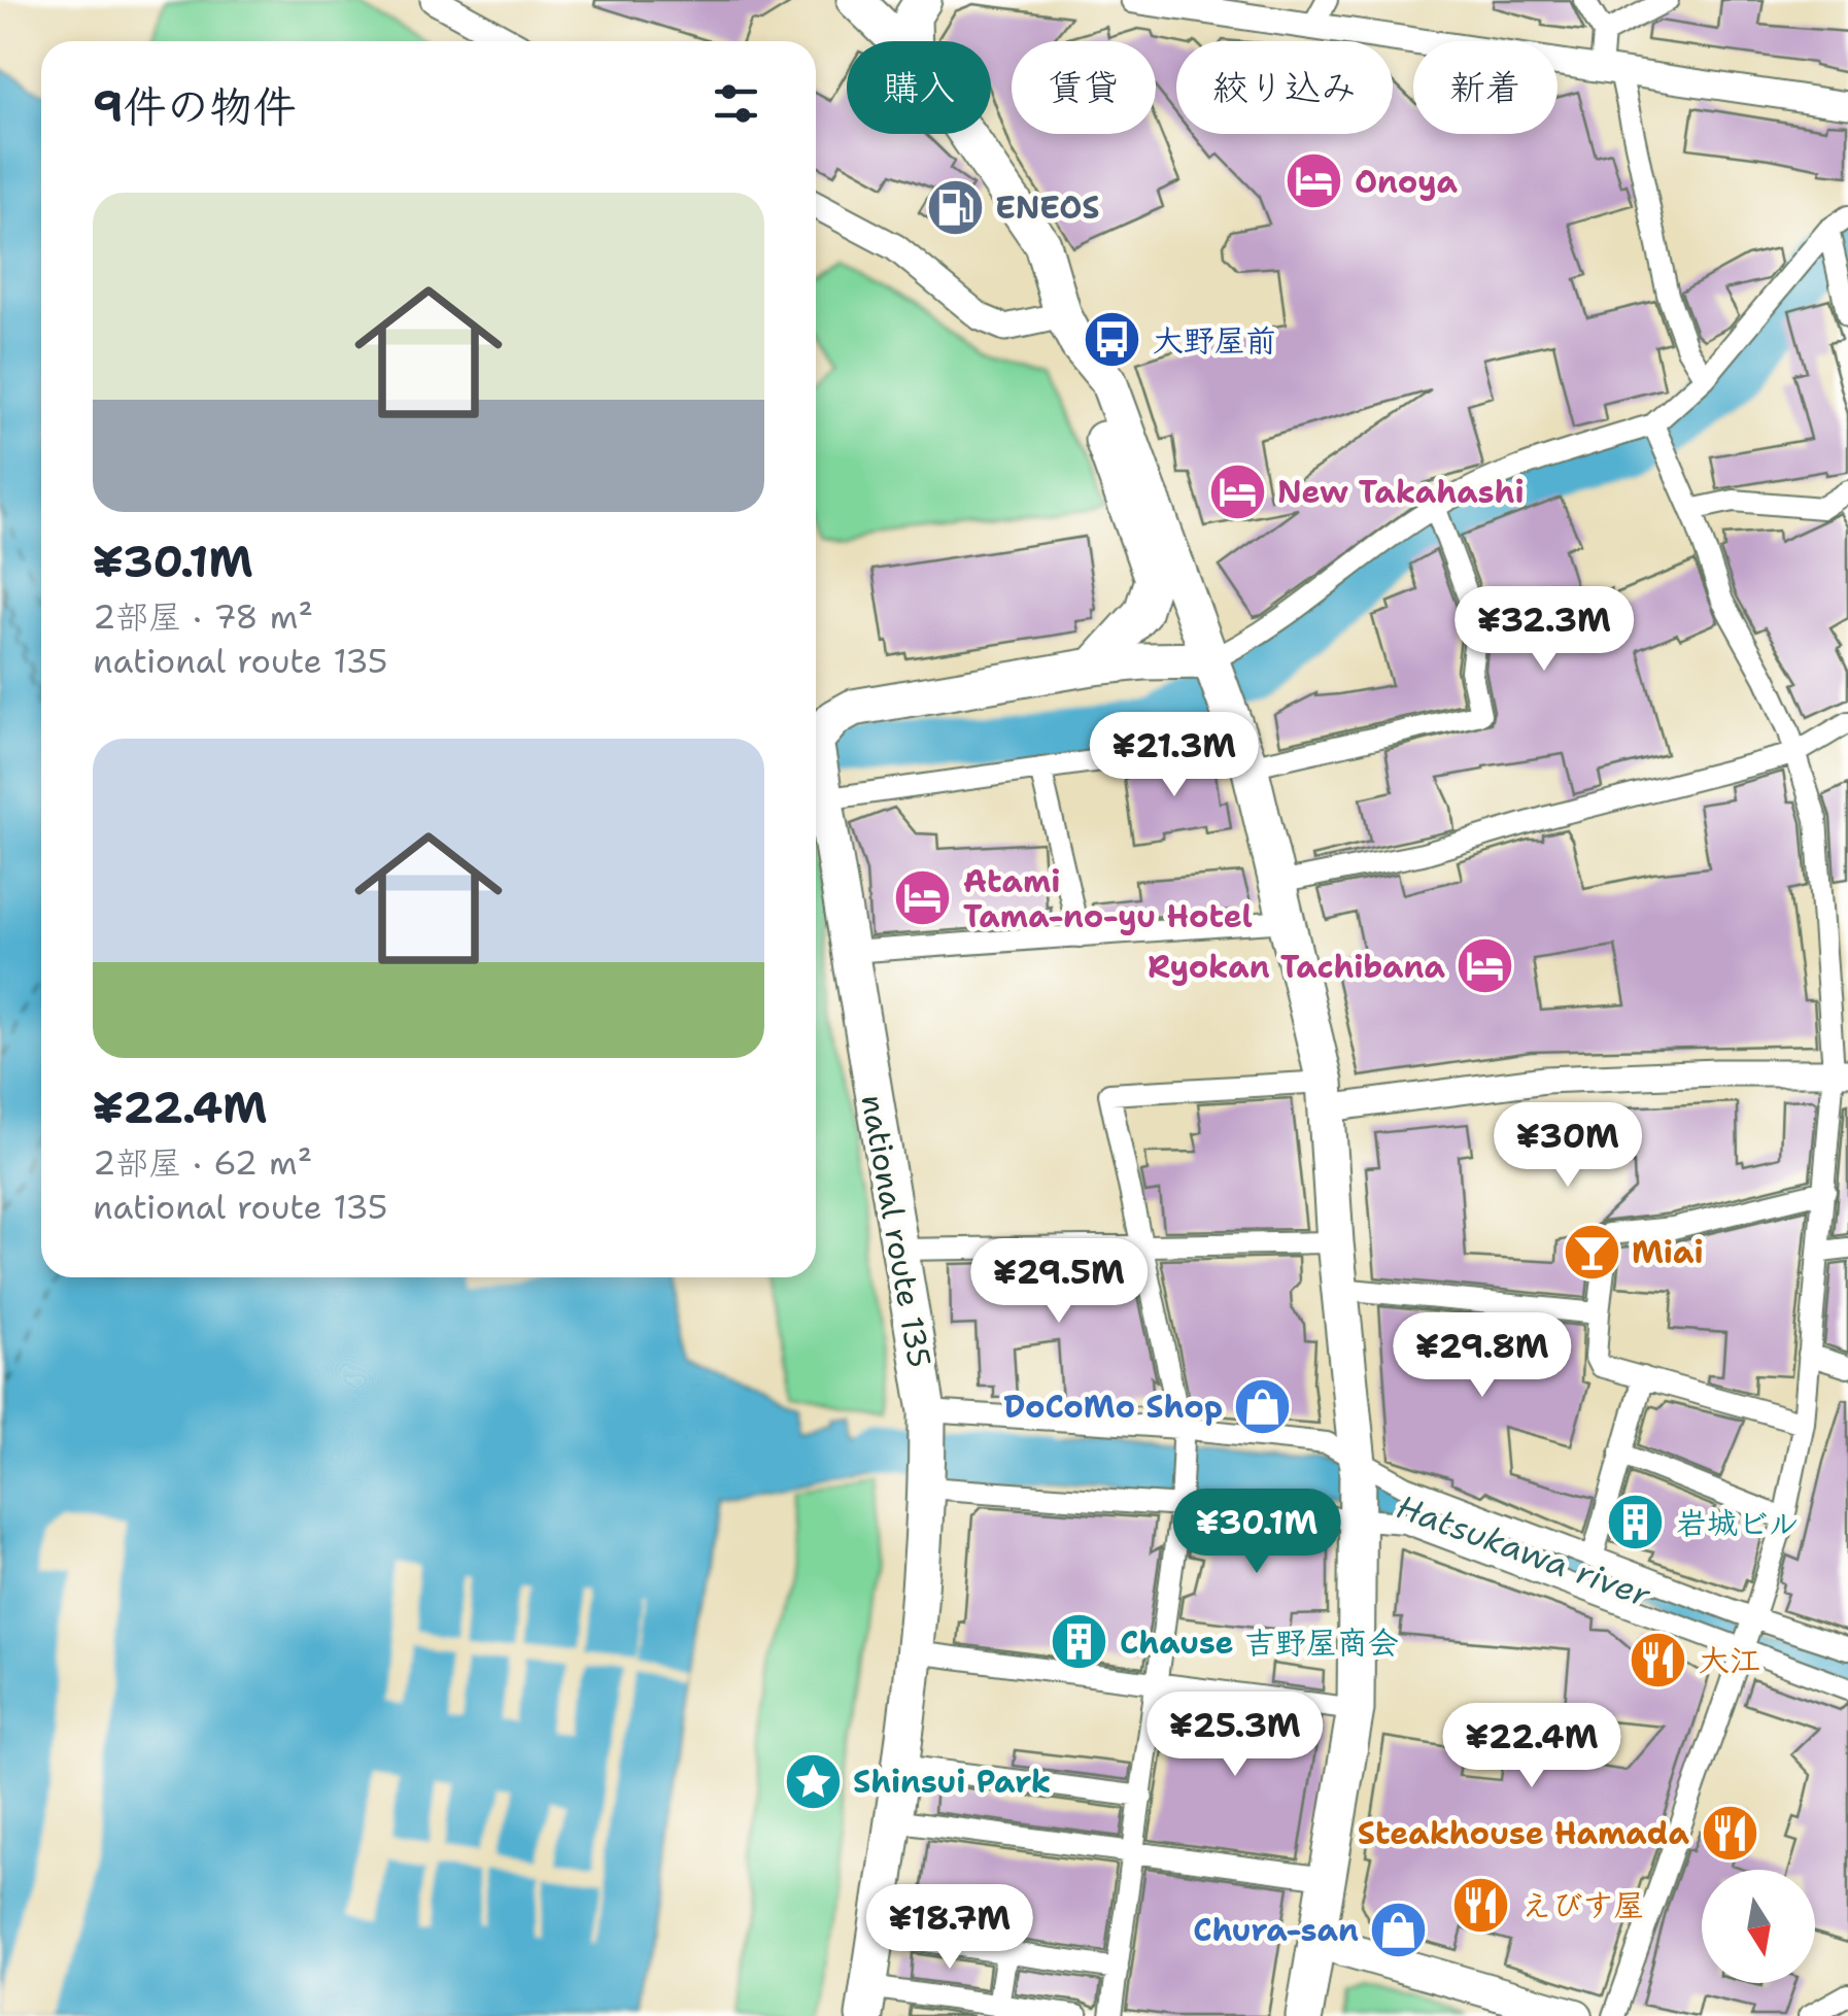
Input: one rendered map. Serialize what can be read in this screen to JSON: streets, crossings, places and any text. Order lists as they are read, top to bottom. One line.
{"streets":{"highway":["national route 135"]},"water":["Hatsukawa river"],"places":{"hotel":["Onoya","New Takahashi","Atami Tama-no-yu Hotel","Ryokan Tachibana"],"fuel station":["ENEOS"],"bus stop":["大野屋前"],"bar":["Miai"],"shop":["DoCoMo Shop","Chura-san"],"building":["岩城ビル","Chause 吉野屋商会"],"restaurant":["大江","Steakhouse Hamada","えびす屋"],"place":["Shinsui Park"]},"north":"bottom","page":{"chip":["購入","賃貸","絞り込み","新着"],"heading":"9件の物件","list":[{"name":"¥30.1M","note":"2部屋 · 78 m² · national route 135"},{"name":"¥22.4M","note":"2部屋 · 62 m² · national route 135"}],"price":["¥32.3M","¥21.3M","¥30M","¥29.5M","¥29.8M","¥30.1M","¥25.3M","¥22.4M","¥18.7M"]}}
